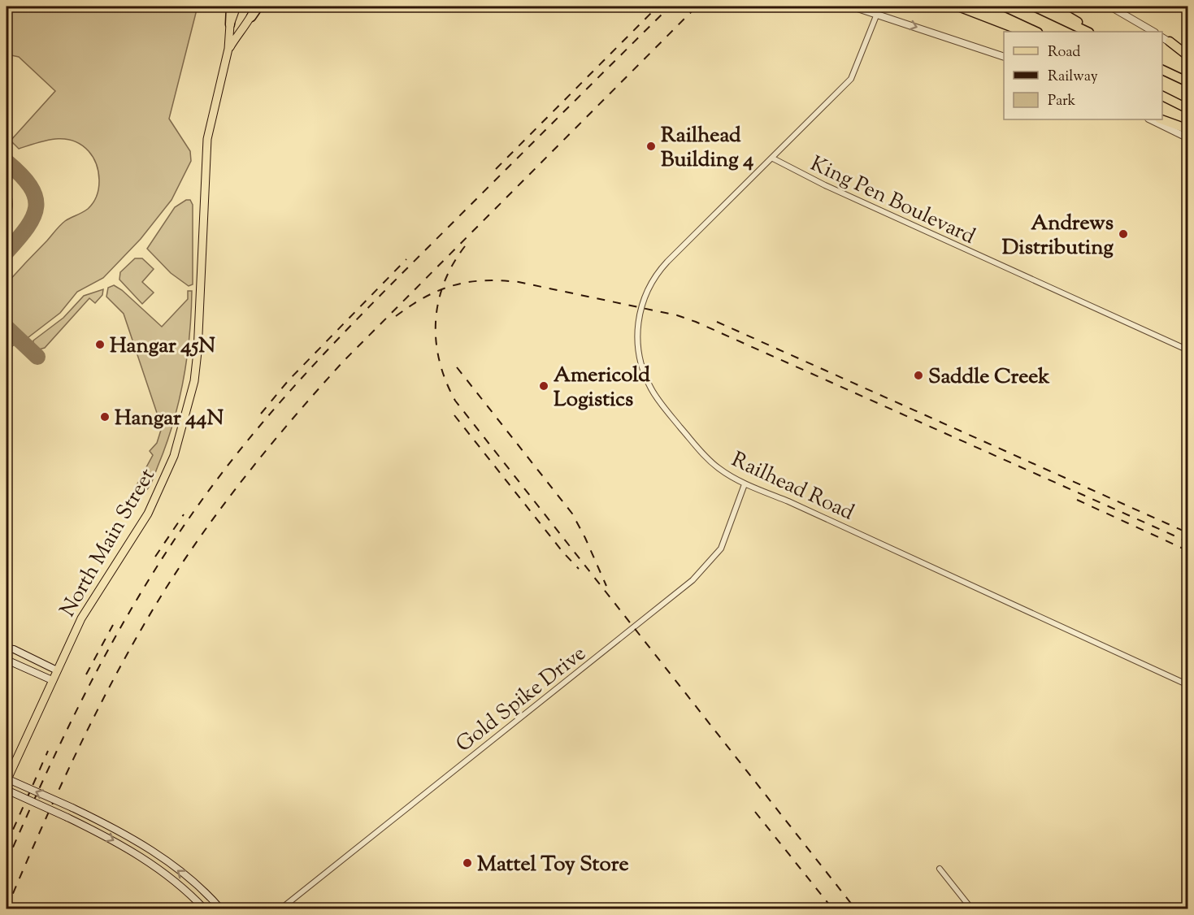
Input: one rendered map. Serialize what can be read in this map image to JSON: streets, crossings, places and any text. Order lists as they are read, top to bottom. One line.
{"streets":{"main road":["North Main Street"],"street":["King Pen Boulevard","Railhead Road","Gold Spike Drive"]},"crossings":[["King Pen Boulevard","Railhead Road"],["Railhead Road","Gold Spike Drive"]],"places":["Railhead Building 4","Andrews Distributing","Hangar 45N","Saddle Creek","Americold Logistics","Hangar 44N","Mattel Toy Store"],"legend":["Road","Railway","Park"]}
